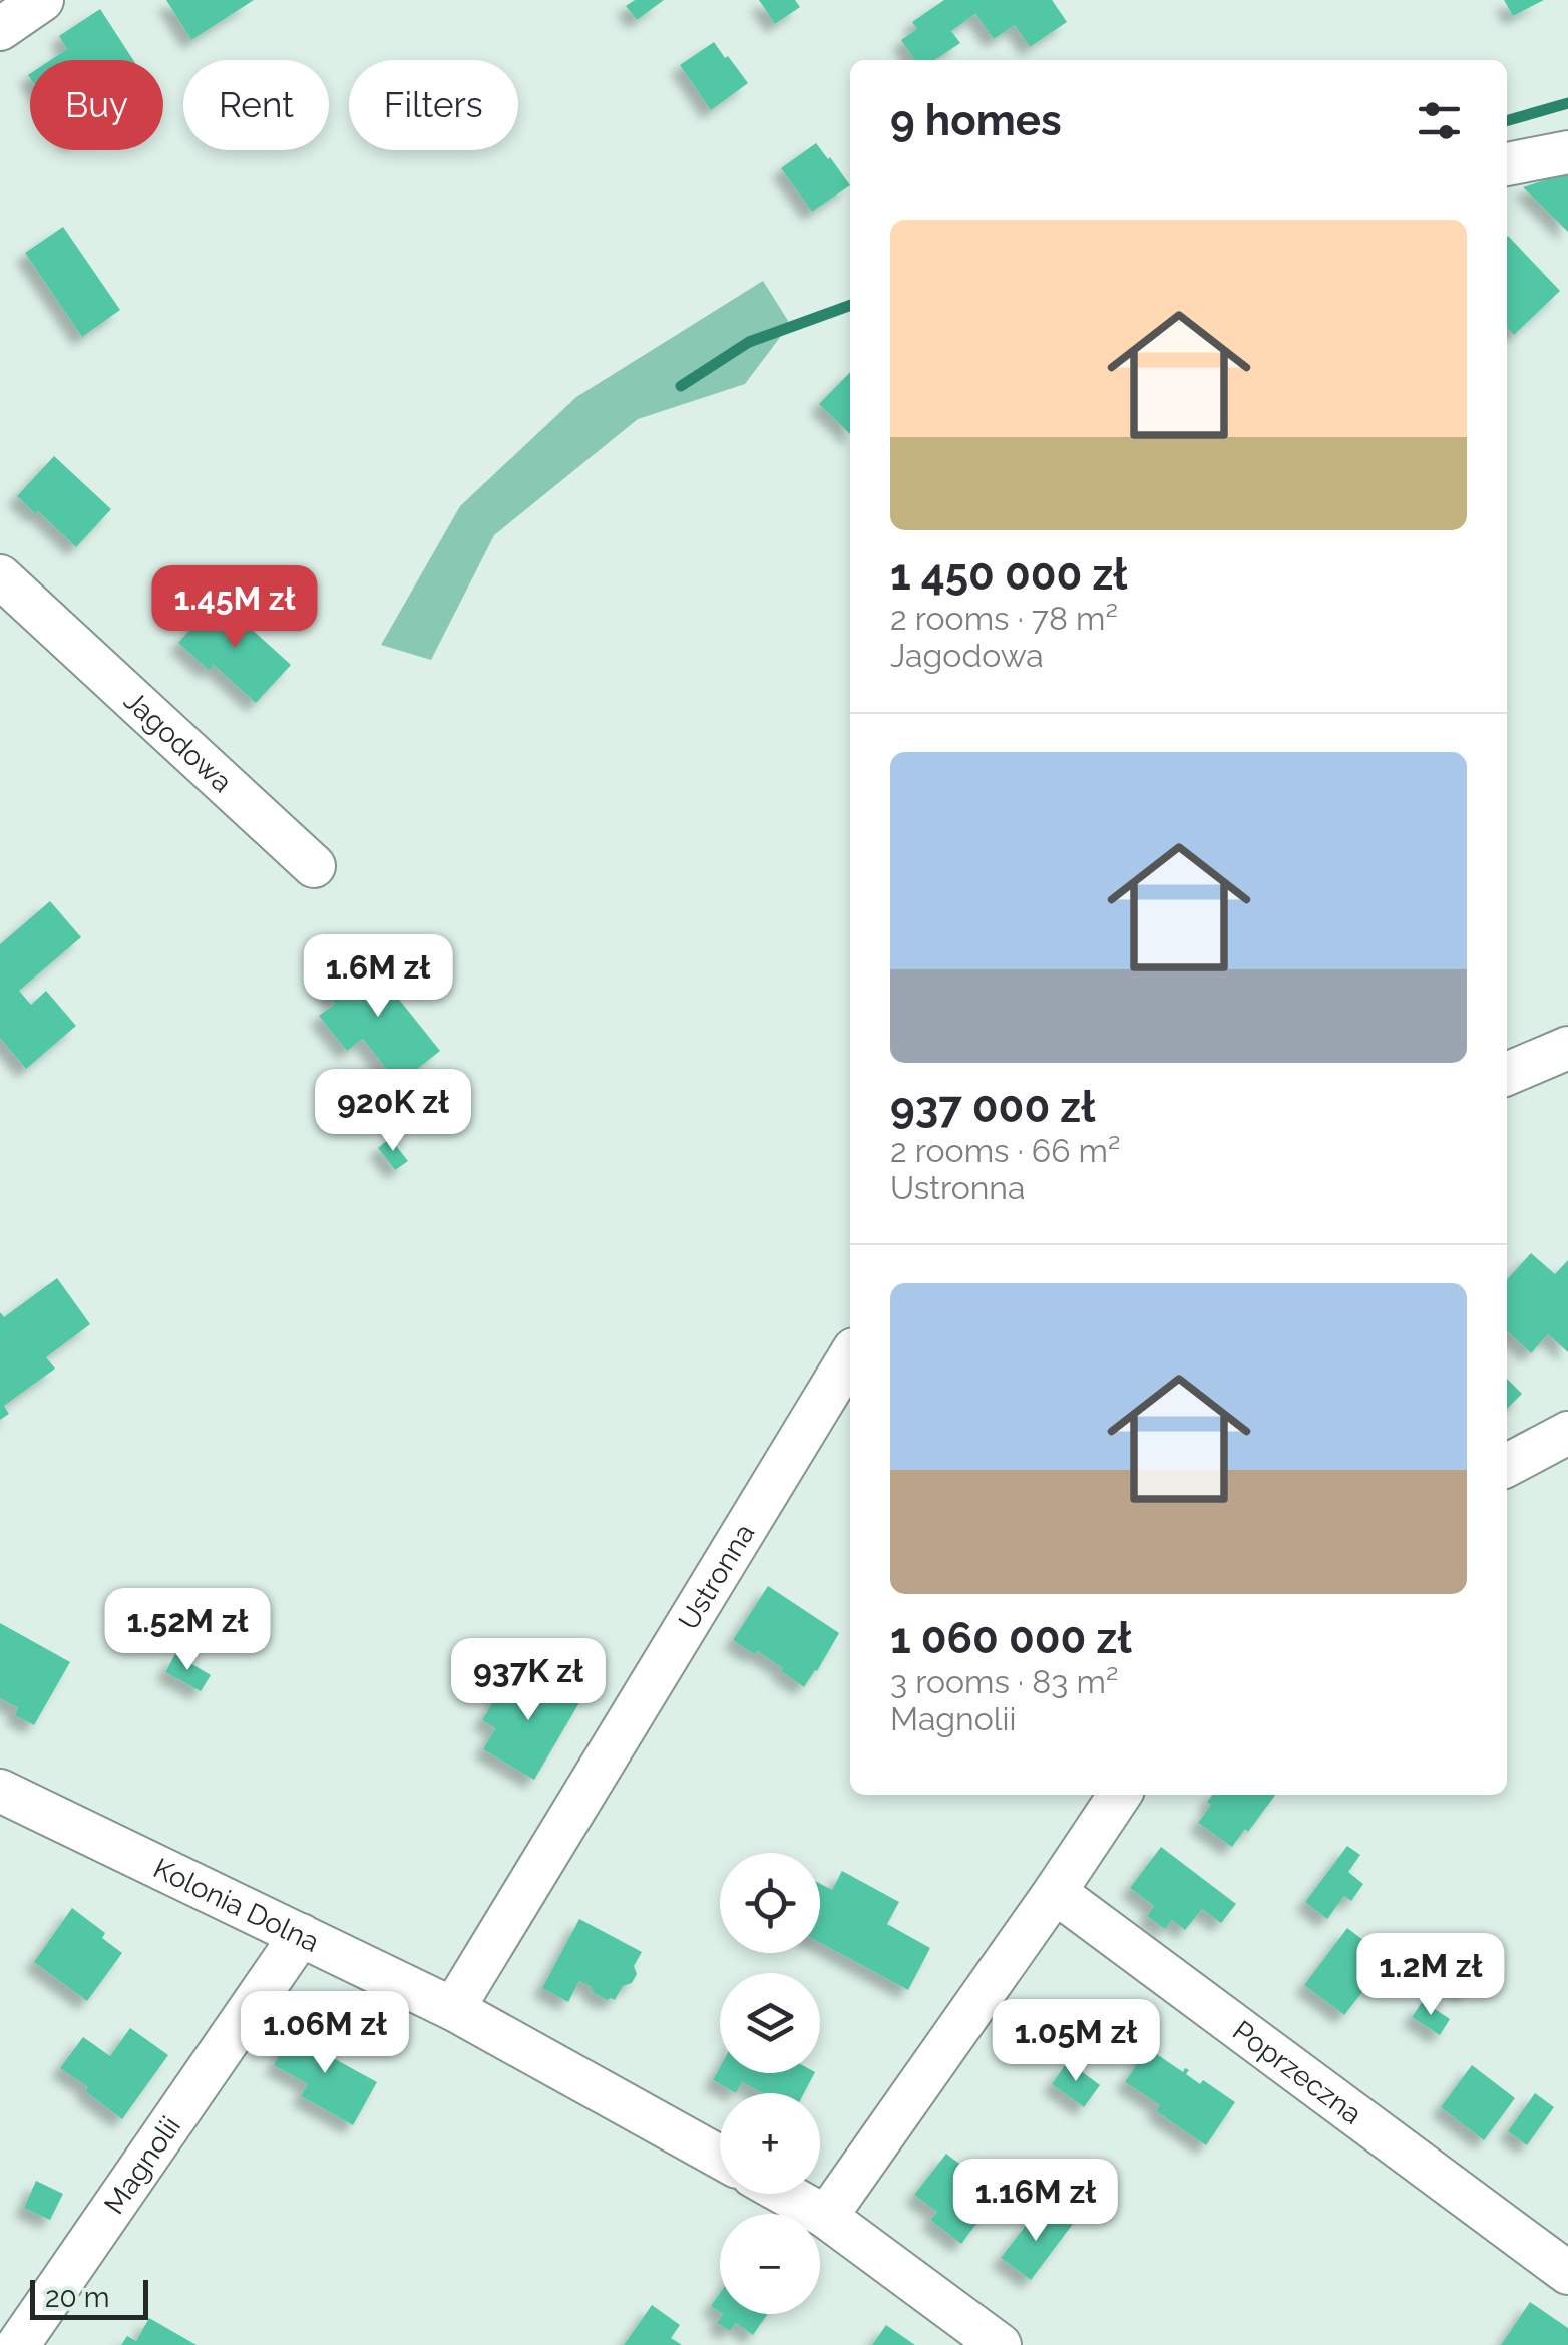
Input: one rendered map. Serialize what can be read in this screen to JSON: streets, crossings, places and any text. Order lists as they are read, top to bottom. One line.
{"streets":{"street":["Jagodowa","Ustronna","Kolonia Dolna","Poprzeczna","Magnolii"]},"crossings":[["Ustronna","Kolonia Dolna"],["Kolonia Dolna","Magnolii"]],"scale_bar":"20 m","page":{"chip":["Buy","Rent","Filters"],"heading":"9 homes","list":[{"name":"1 450 000 zł","note":"2 rooms · 78 m² · Jagodowa"},{"name":"937 000 zł","note":"2 rooms · 66 m² · Ustronna"},{"name":"1 060 000 zł","note":"3 rooms · 83 m² · Magnolii"}],"price":["1.45M zł","1.6M zł","920K zł","1.52M zł","937K zł","1.2M zł","1.06M zł","1.05M zł","1.16M zł"],"map_buttons":["+","−"],"scale":"20 m"}}
